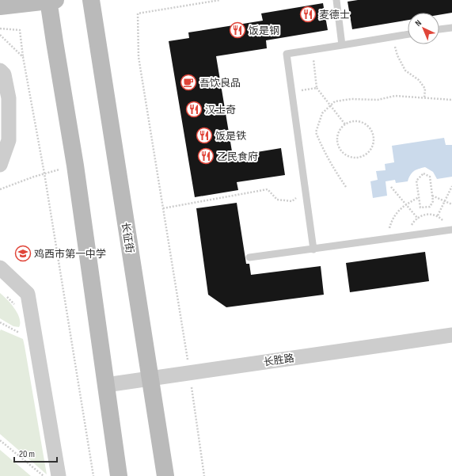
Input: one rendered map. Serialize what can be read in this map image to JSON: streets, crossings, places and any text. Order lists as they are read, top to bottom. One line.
{"streets":{"main road":["长征街"],"street":["长胜路"]},"crossings":[["长征街","长胜路"]],"places":{"restaurant":["麦德士","饭是钢","汉士奇","饭是铁","乙民食府"],"cafe":["吾饮良品"],"school or university":["鸡西市第一中学"]},"scale_bar":"20 m","north":"top left"}
